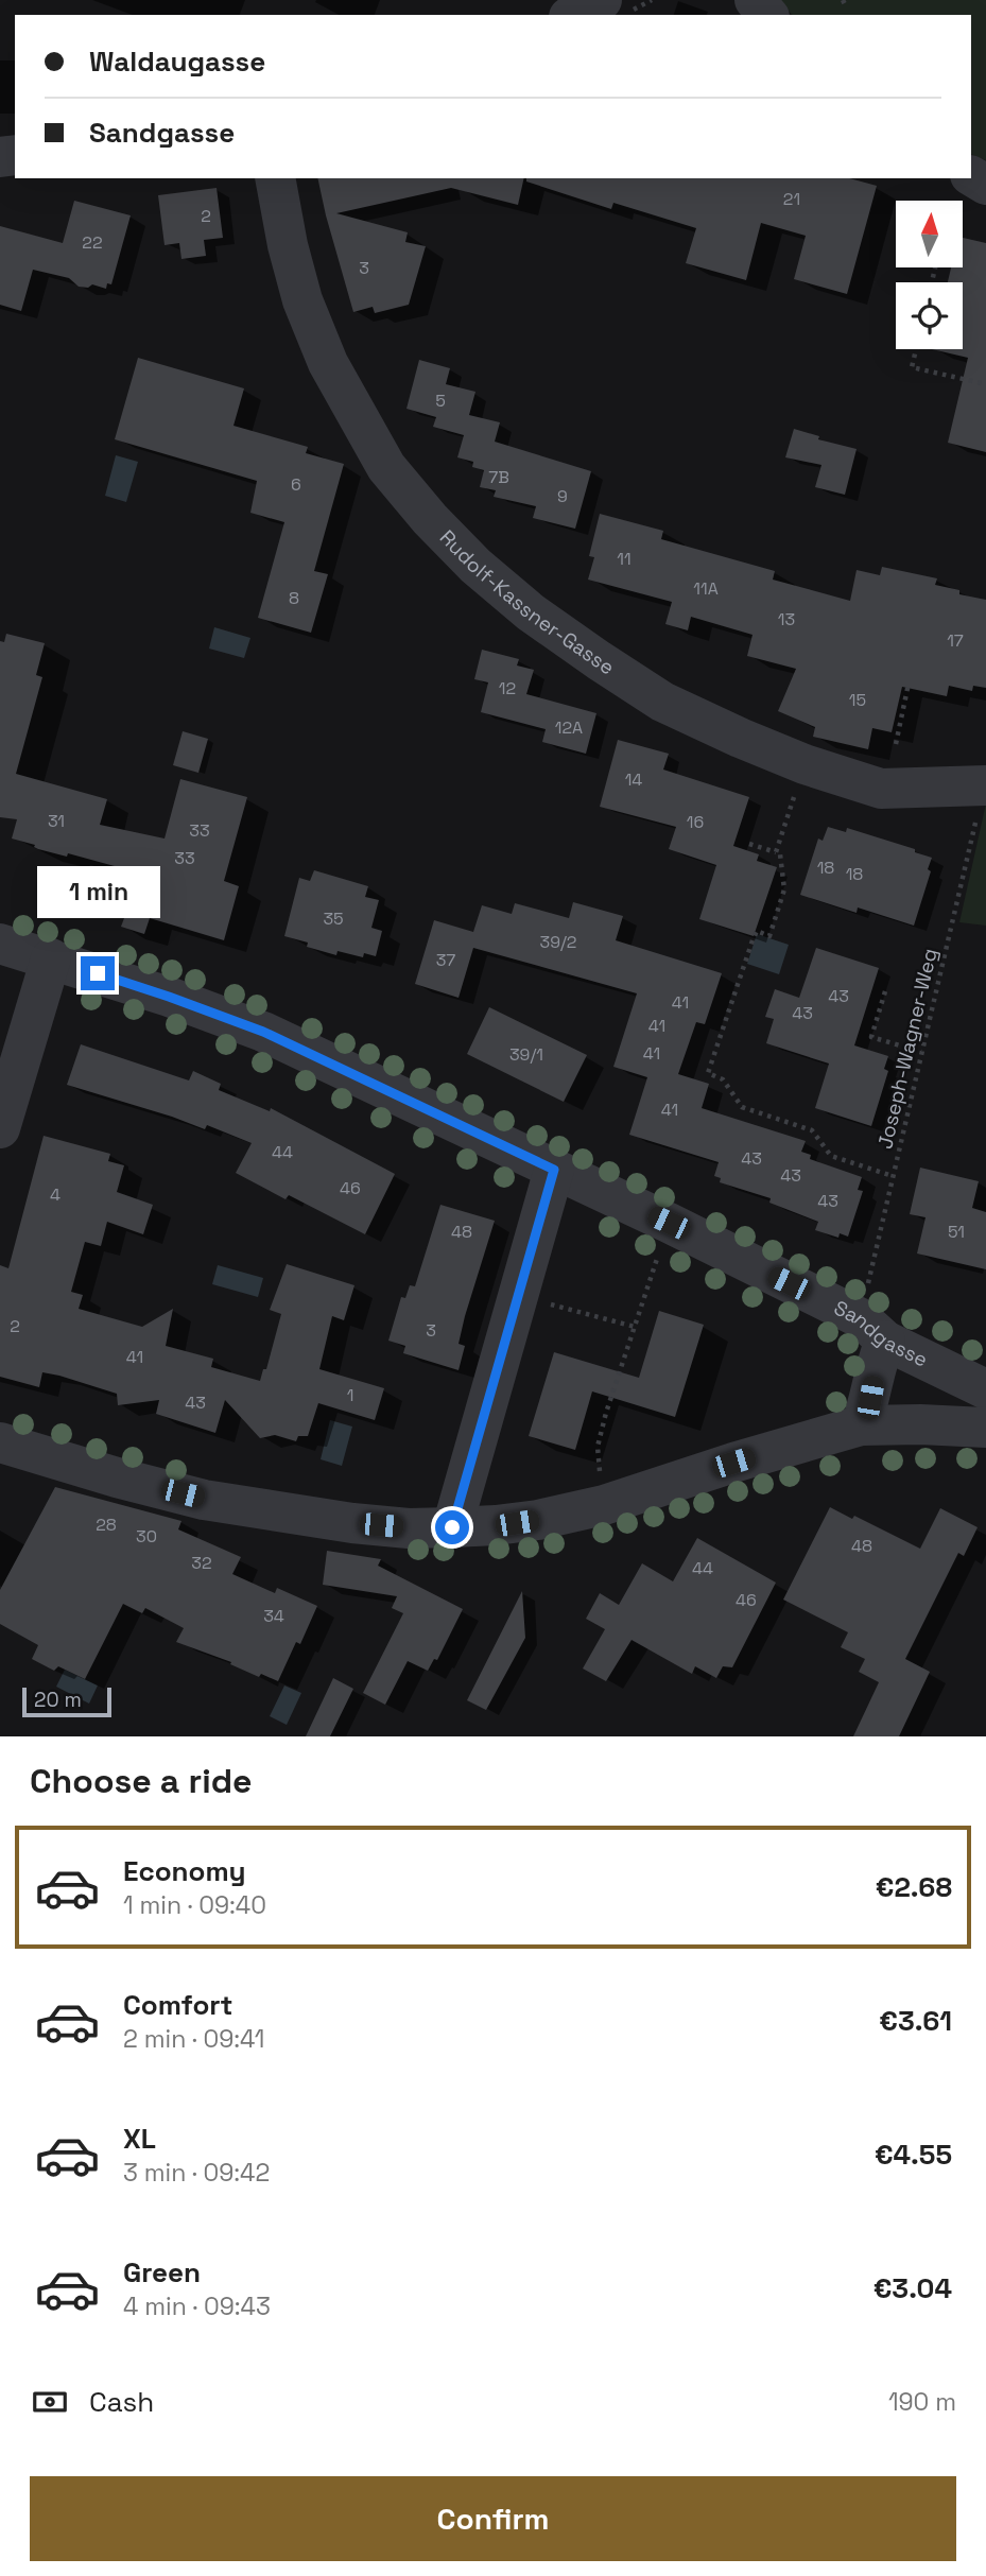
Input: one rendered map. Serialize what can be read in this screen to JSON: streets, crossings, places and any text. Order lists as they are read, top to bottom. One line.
{"streets":{"street":["Rudolf-Kassner-Gasse","Sandgasse"],"path":["Joseph-Wagner-Weg"]},"crossings":[["Rudolf-Kassner-Gasse","Joseph-Wagner-Weg"],["Joseph-Wagner-Weg","Sandgasse"]],"house_numbers":["21","2","22","3","5","7B","6","9","11","11A","8","13","17","12","15","12A","14","31","16","33","33","18","18","35","39/2","37","43","41","43","41","41","39/1","41","44","43","43","46","4","43","48","51","2","3","41","1","43","28","30","48","32","44","46","34"],"scale_bar":"20 m","north":"top","page":{"banner":["Waldaugasse","Sandgasse"],"bubble":"1 min","scale":"20 m","heading":"Choose a ride","list":[{"name":"Economy","note":"1 min · 09:40","value":"€2.68"},{"name":"Comfort","note":"2 min · 09:41","value":"€3.61"},{"name":"XL","note":"3 min · 09:42","value":"€4.55"},{"name":"Green","note":"4 min · 09:43","value":"€3.04"}],"pay":["Cash","190 m"],"buttons":"Confirm"}}
